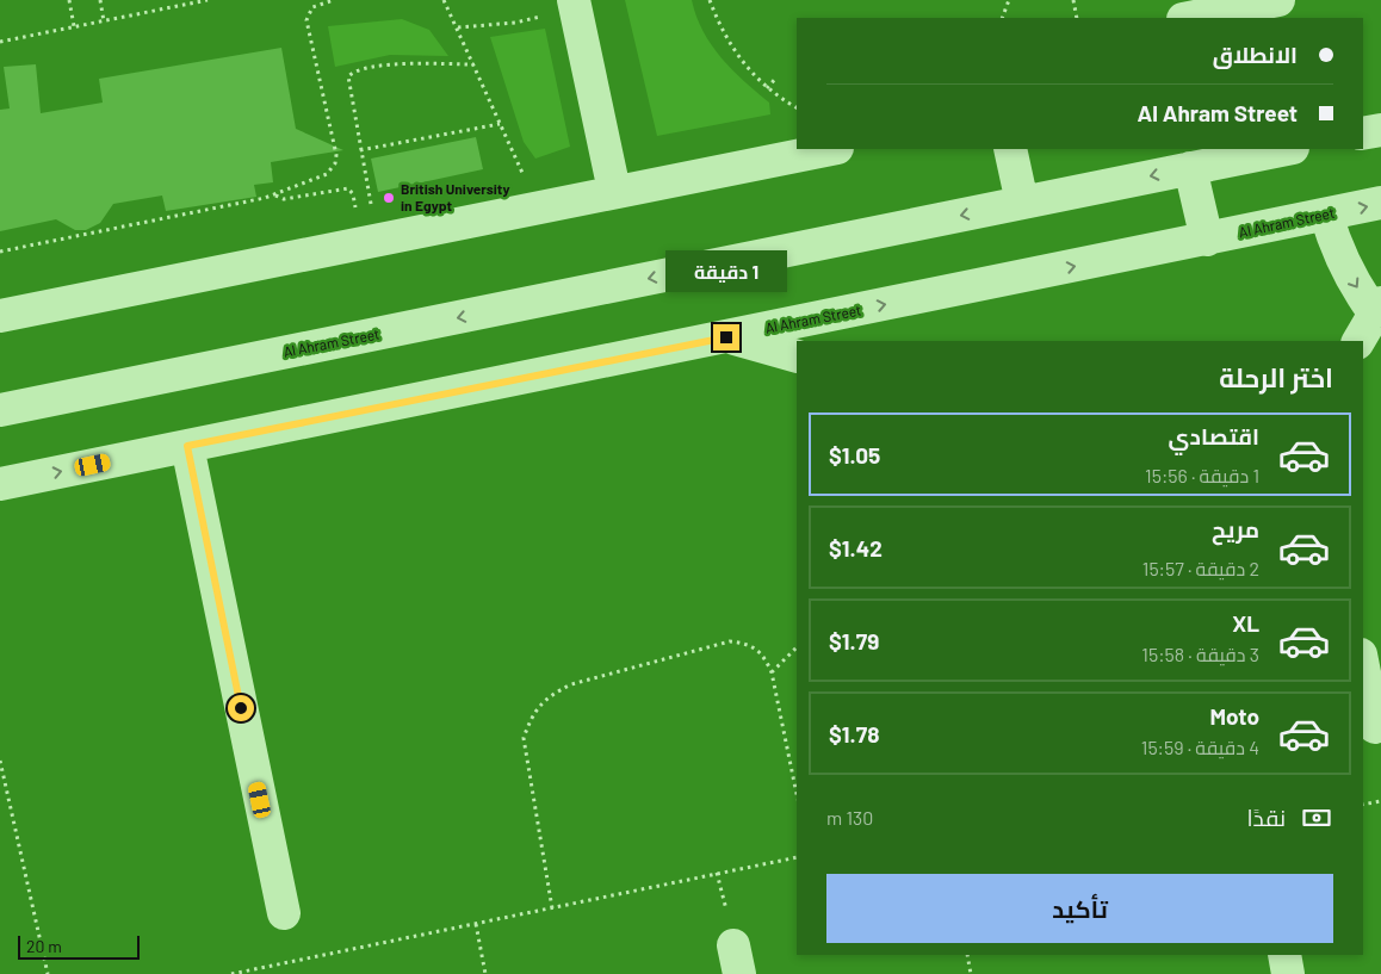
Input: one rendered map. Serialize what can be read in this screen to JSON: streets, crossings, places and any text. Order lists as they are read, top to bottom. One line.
{"streets":{"street":["Al Ahram Street"]},"places":["British University in Egypt"],"scale_bar":"20 m","page":{"banner":["الانطلاق","Al Ahram Street"],"bubble":"1 دقيقة","heading":"اختر الرحلة","list":[{"name":"اقتصادي","note":"1 دقيقة · 15:56","value":"$1.05"},{"name":"مريح","note":"2 دقيقة · 15:57","value":"$1.42"},{"name":"XL","note":"3 دقيقة · 15:58","value":"$1.79"},{"name":"Moto","note":"4 دقيقة · 15:59","value":"$1.78"}],"pay":["نقدًا","130 m"],"buttons":"تأكيد","scale":"20 m"}}
